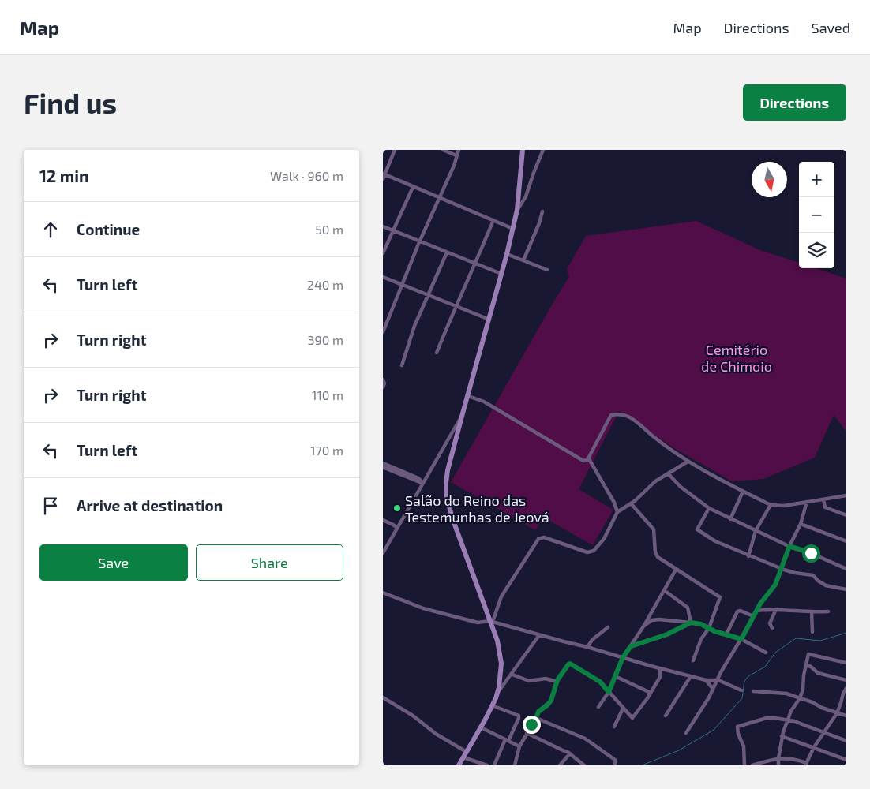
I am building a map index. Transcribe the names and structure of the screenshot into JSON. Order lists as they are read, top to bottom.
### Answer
{
  "parks": ["Cemitério de Chimoio"],
  "places": ["Salão do Reino das Testemunhas de Jeová"],
  "north": "bottom",
  "page": {
    "header": "Map",
    "nav": ["Map", "Directions", "Saved"],
    "buttons": [
      "Directions",
      ["Save", "Share"]
    ],
    "title": "Find us",
    "heading": ["12 min", "Walk · 960 m"],
    "map_buttons": ["+", "−"],
    "list": [
      ["Continue", "50 m"],
      ["Turn left", "240 m"],
      ["Turn right", "390 m"],
      ["Turn right", "110 m"],
      ["Turn left", "170 m"],
      "Arrive at destination"
    ]
  }
}
